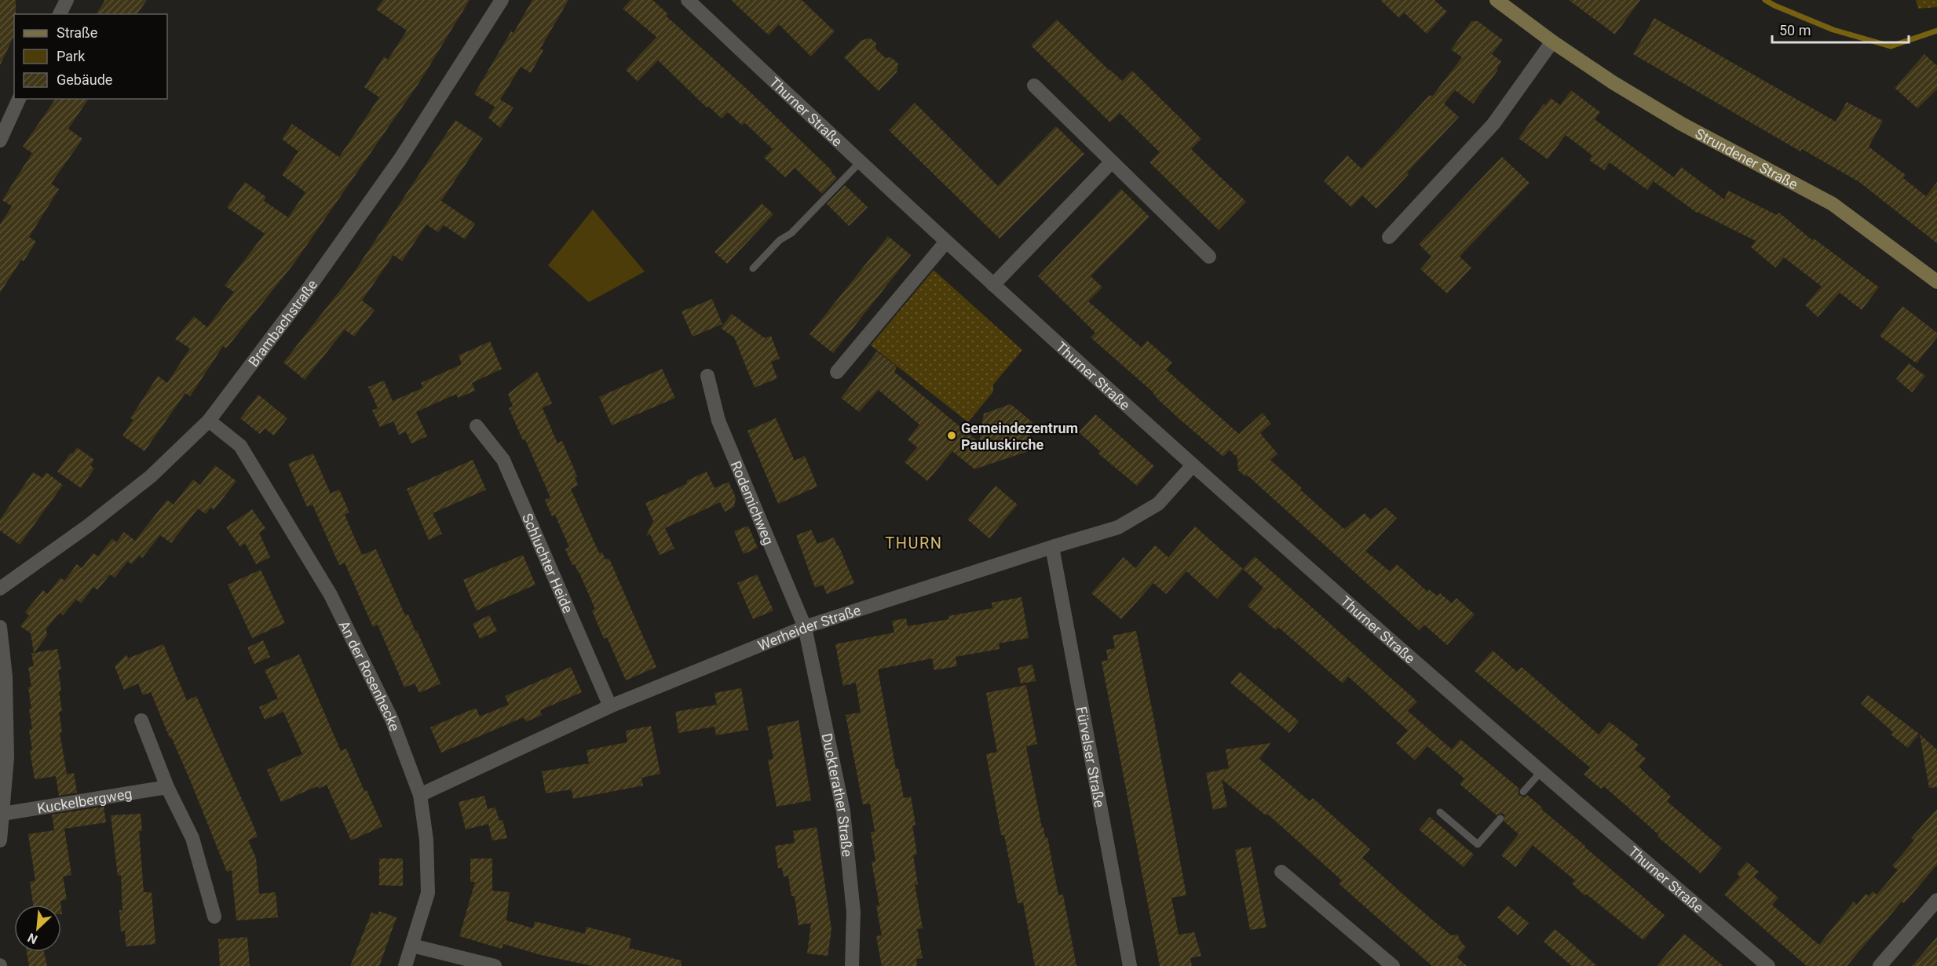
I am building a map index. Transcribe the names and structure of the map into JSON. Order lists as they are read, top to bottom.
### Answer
{
  "streets": {
    "street": [
      "Thurner Straße",
      "Strundener Straße",
      "Brambachstraße",
      "Rodemichweg",
      "Schluchter Heide",
      "Werheider Straße",
      "An der Rosenhecke",
      "Fürvelser Straße",
      "Duckterather Straße",
      "Kuckelbergweg"
    ]
  },
  "crossings": [
    ["Thurner Straße", "Werheider Straße"],
    ["Brambachstraße", "An der Rosenhecke"],
    ["Rodemichweg", "Werheider Straße"],
    ["Rodemichweg", "Duckterather Straße"],
    ["Schluchter Heide", "Werheider Straße"],
    ["Werheider Straße", "An der Rosenhecke"],
    ["Werheider Straße", "Fürvelser Straße"],
    ["Werheider Straße", "Duckterather Straße"]
  ],
  "districts": ["THURN"],
  "places": ["Gemeindezentrum Pauluskirche"],
  "legend": ["Straße", "Park", "Gebäude"],
  "scale_bar": "50 m",
  "north": "bottom left"
}
